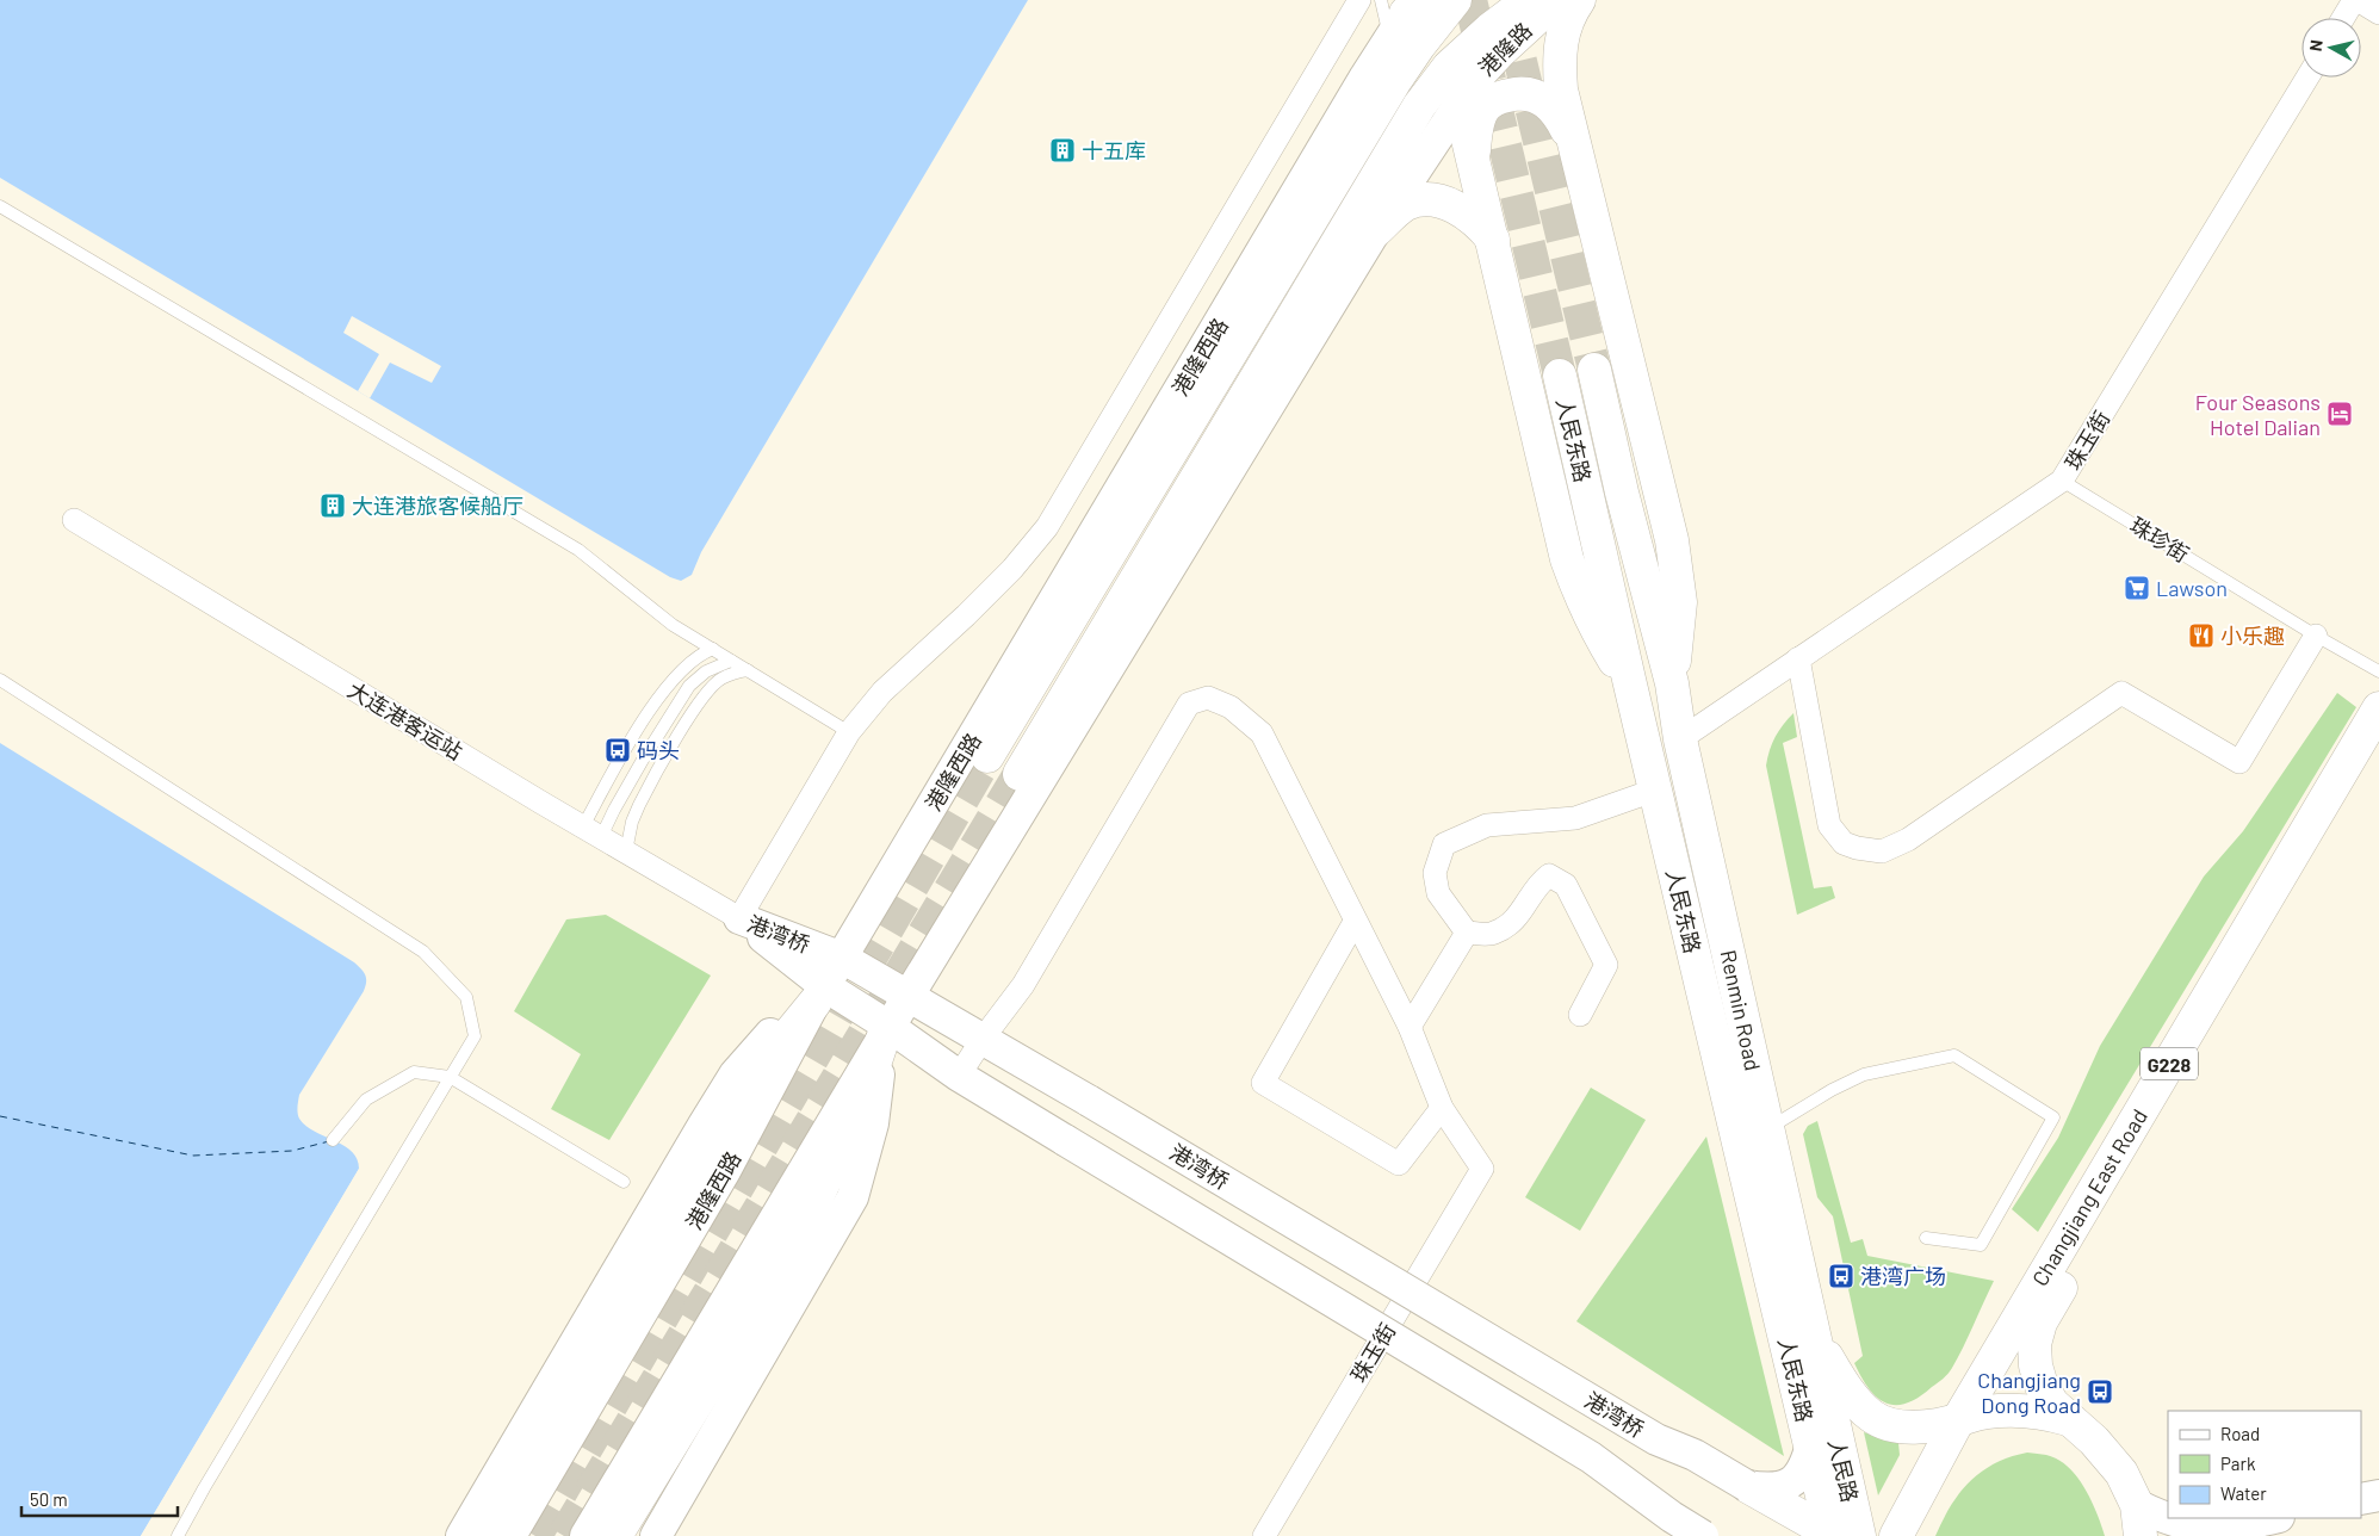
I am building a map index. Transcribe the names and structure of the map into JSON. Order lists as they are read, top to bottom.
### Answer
{
  "streets": {
    "main road": [
      "港隆路",
      "港隆西路",
      "人民东路",
      "港湾桥",
      "Renmin Road",
      "G228",
      "Changjiang East Road",
      "人民路"
    ],
    "street": ["珠玉街", "大连港客运站"],
    "lane": ["珠珍街"]
  },
  "crossings": [
    ["港隆西路", "港湾桥"],
    ["人民东路", "Renmin Road"],
    ["人民东路", "人民路"],
    ["珠玉街", "珠珍街"],
    ["珠玉街", "Renmin Road"],
    ["大连港客运站", "港湾桥"],
    ["Renmin Road", "人民路"]
  ],
  "places": {
    "building": ["十五库", "大连港旅客候船厅"],
    "hotel": ["Four Seasons Hotel Dalian"],
    "supermarket": ["Lawson"],
    "restaurant": ["小乐趣"],
    "bus stop": ["码头", "港湾广场", "Changjiang Dong Road"]
  },
  "legend": ["Road", "Park", "Water"],
  "scale_bar": "50 m",
  "north": "left"
}
